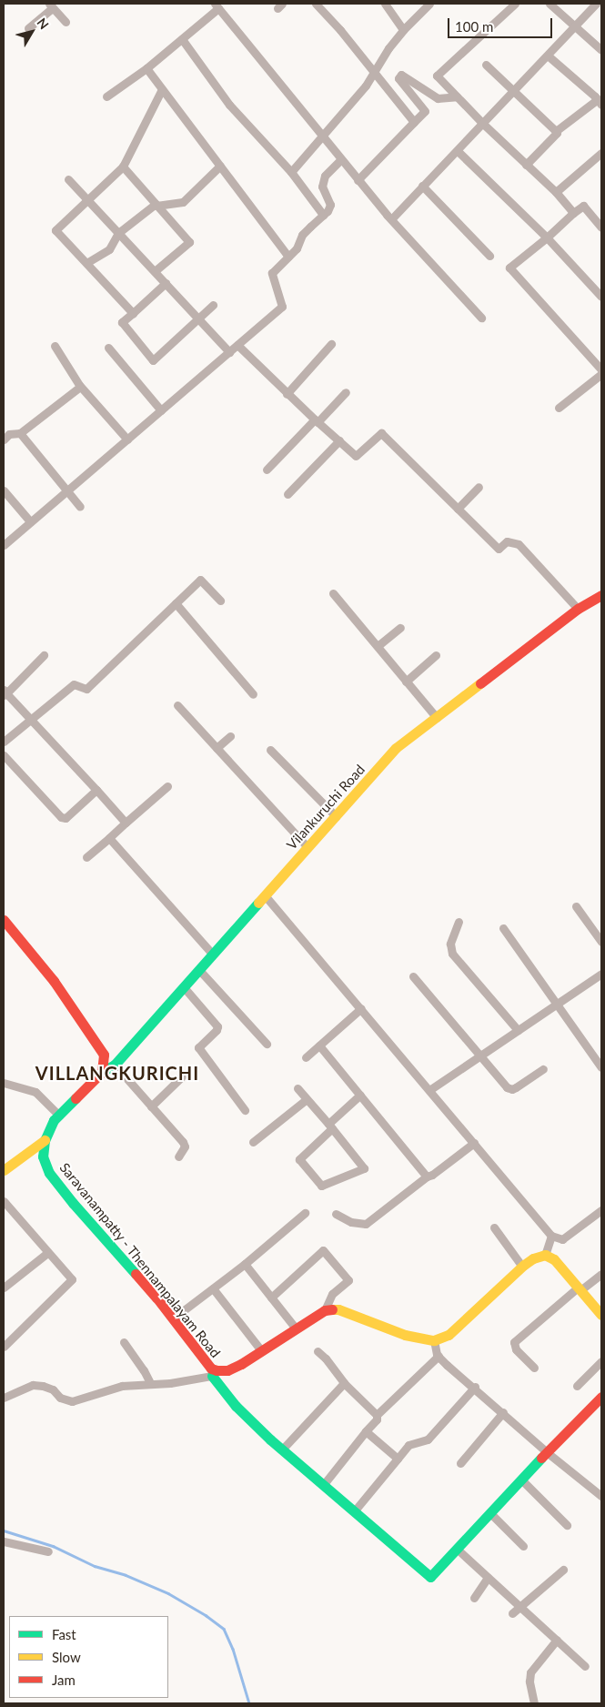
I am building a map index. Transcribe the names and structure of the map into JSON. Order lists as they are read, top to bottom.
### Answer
{
  "streets": {
    "street": ["Vilankuruchi Road", "Saravanampatty - Thennampalayam Road"]
  },
  "crossings": [
    ["Vilankuruchi Road", "Saravanampatty - Thennampalayam Road"]
  ],
  "districts": ["VILLANGKURICHI"],
  "legend": ["Fast", "Slow", "Jam"],
  "scale_bar": "100 m",
  "north": "top right"
}
